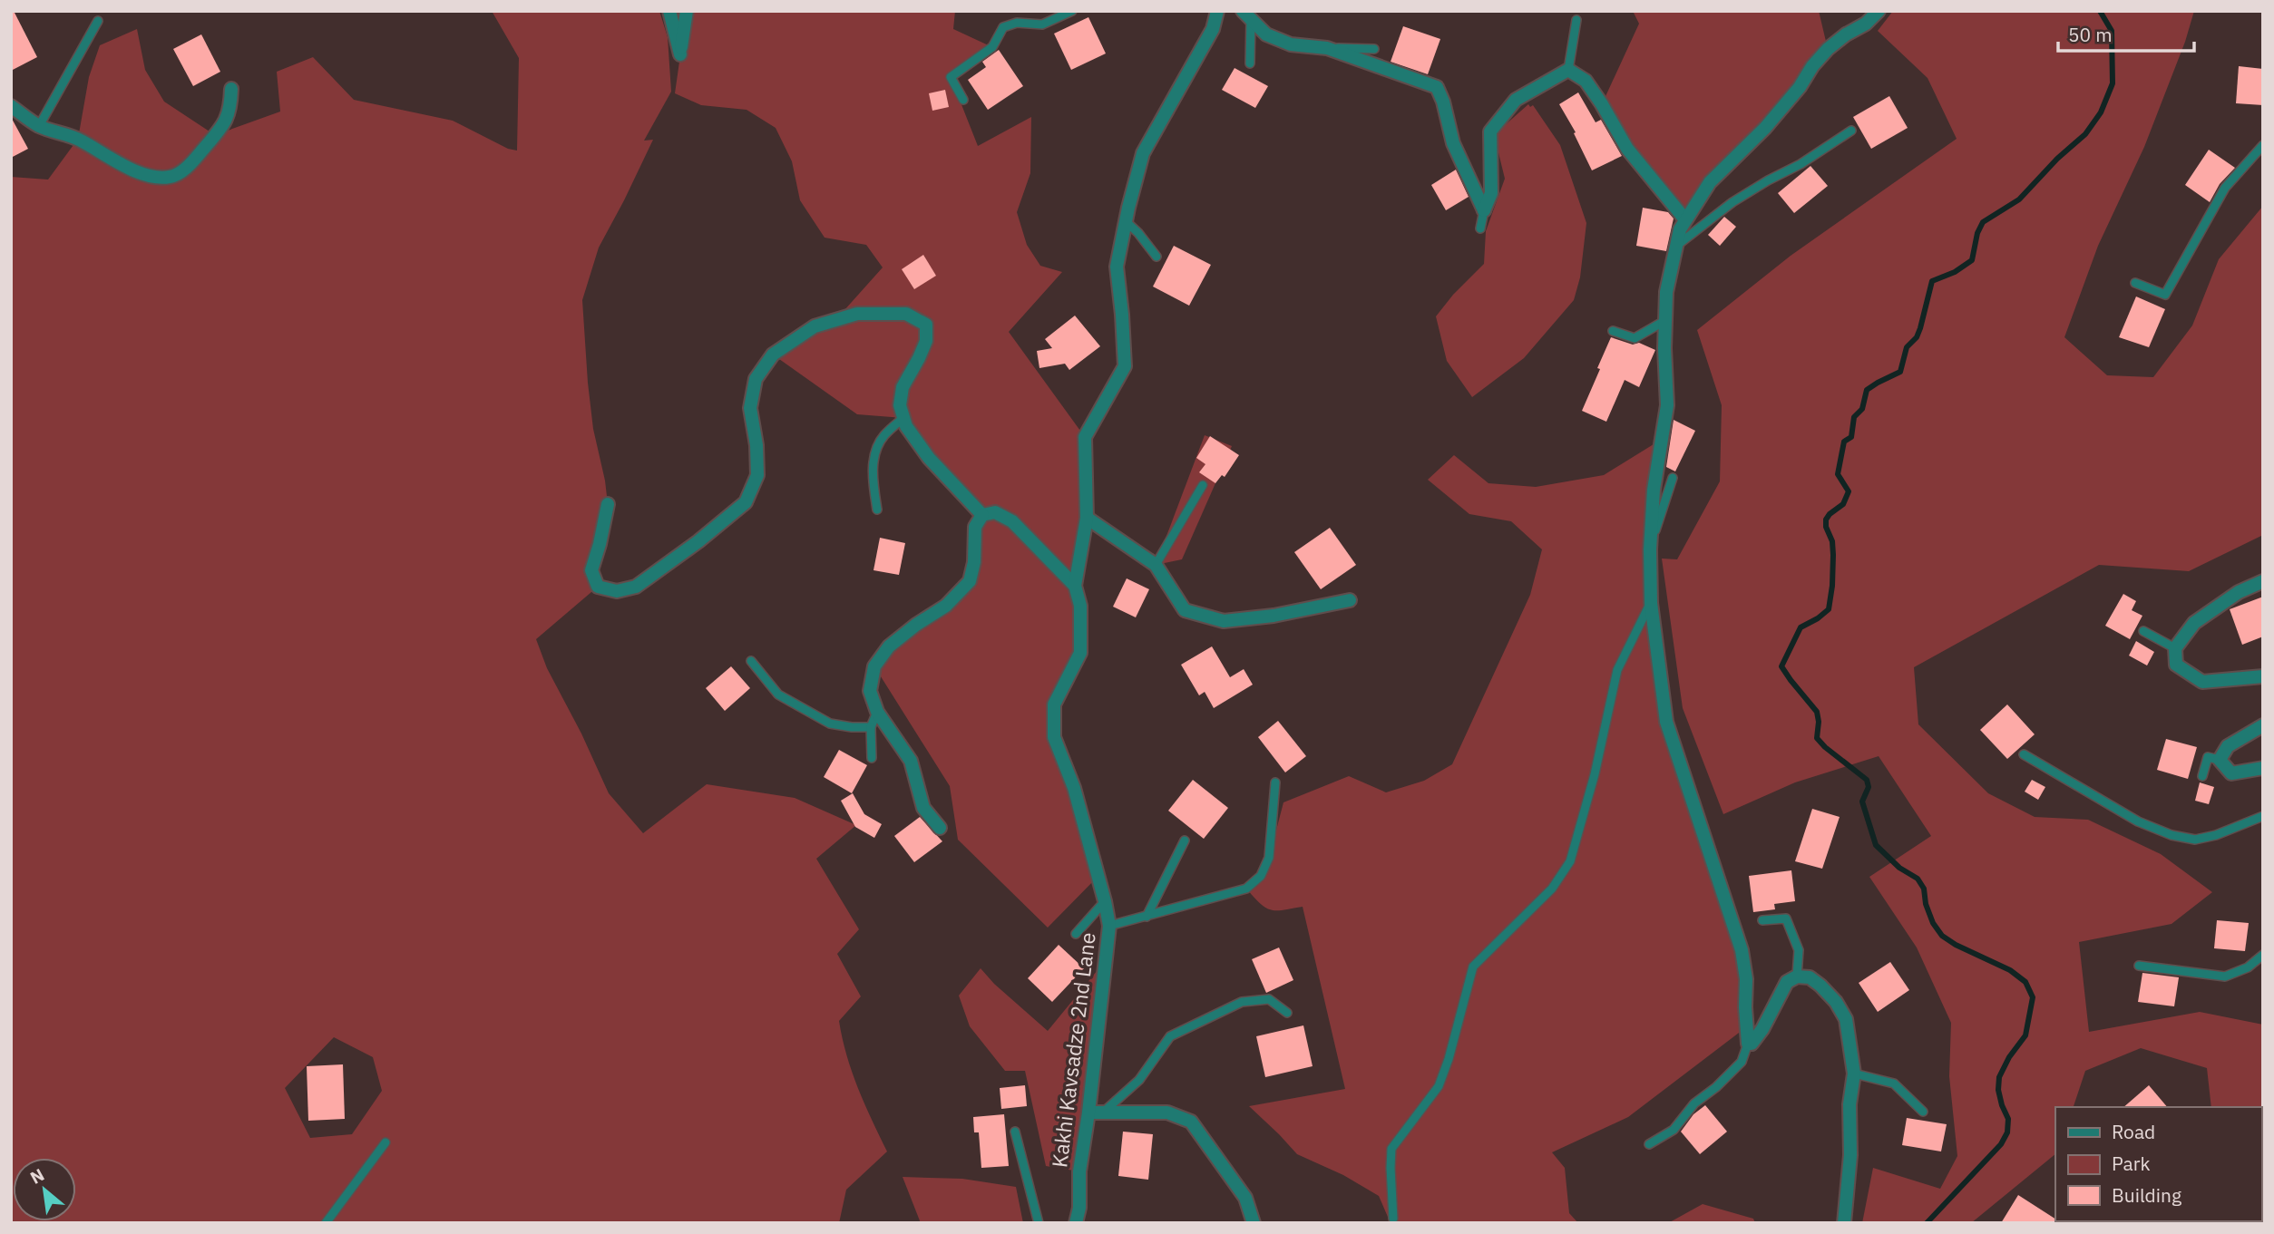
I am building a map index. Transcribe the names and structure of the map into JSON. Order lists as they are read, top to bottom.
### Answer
{
  "streets": {
    "street": ["Kakhi Kavsadze 2nd Lane"]
  },
  "legend": ["Road", "Park", "Building"],
  "scale_bar": "50 m",
  "north": "top left"
}
